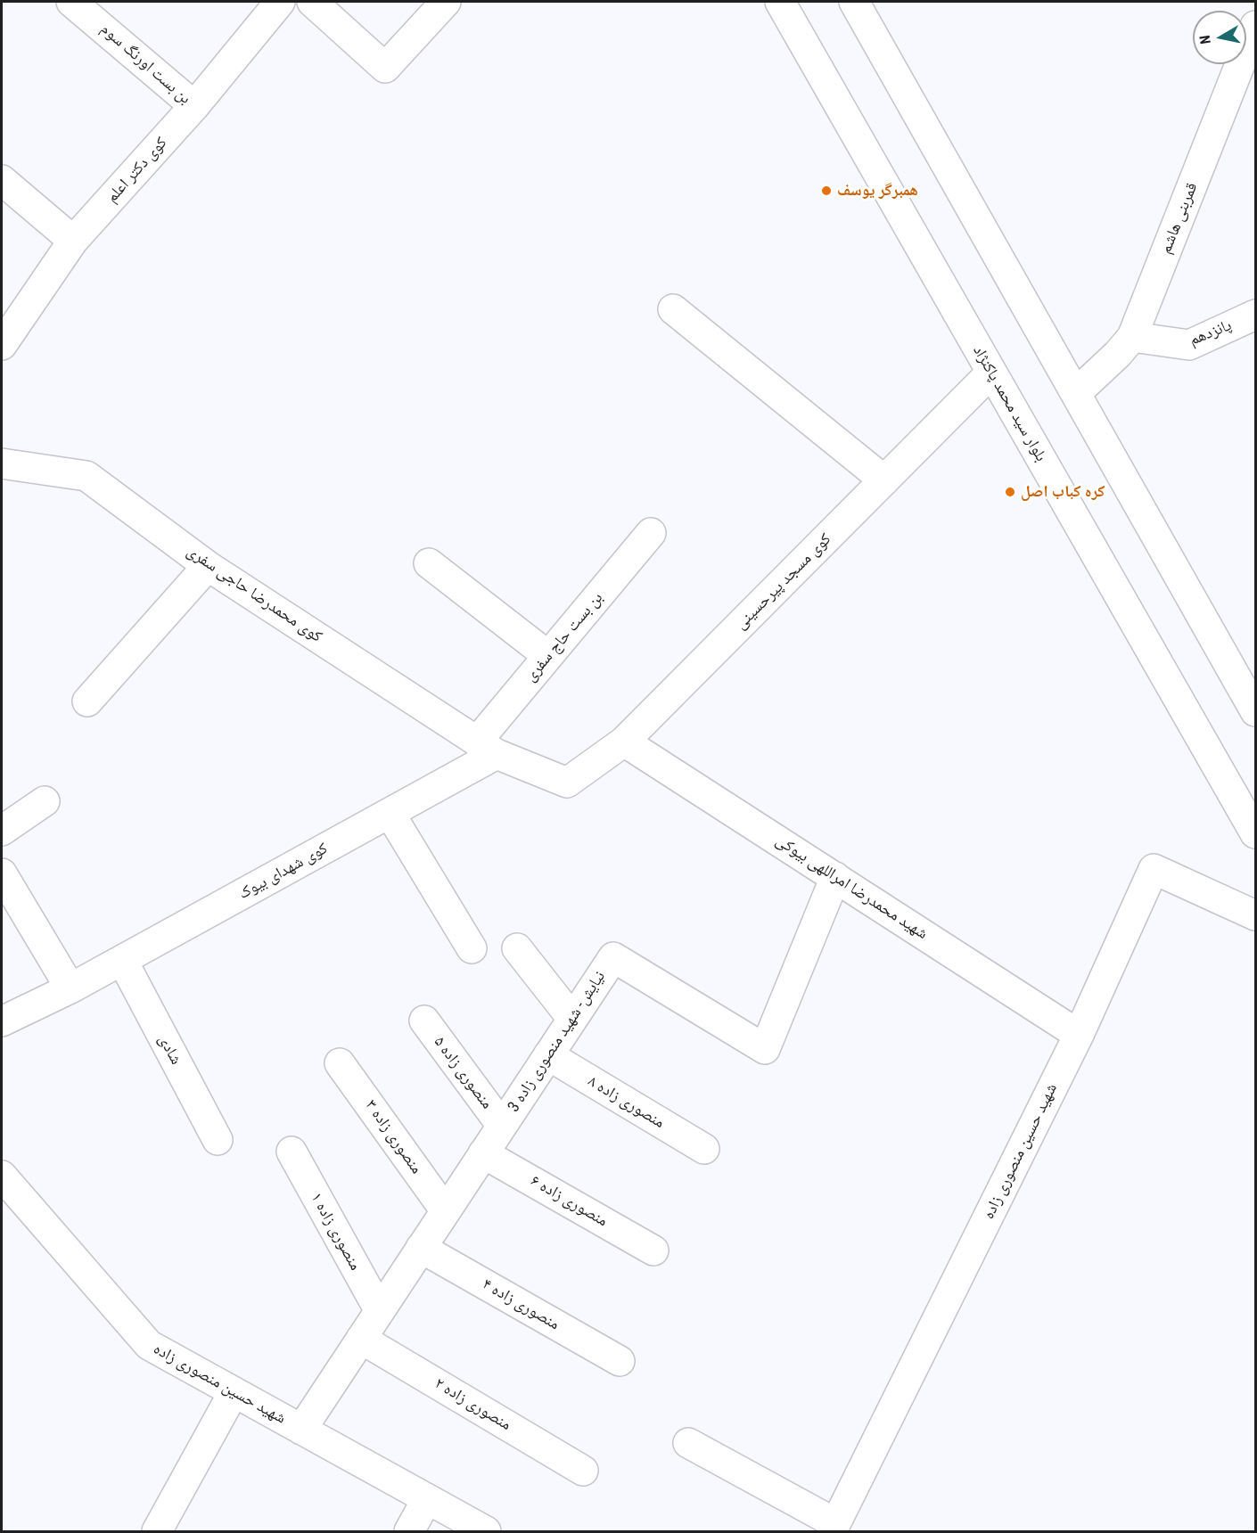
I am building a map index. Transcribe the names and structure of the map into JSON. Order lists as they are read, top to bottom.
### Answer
{
  "streets": {
    "street": [
      "بن بست اورنگ سوم",
      "کوی دکتر اعلم",
      "قمربنی هاشم",
      "پانزدهم",
      "بلوار سید محمد پاکنژاد",
      "کوی مسجد پیرحسینی",
      "کوی محمدرضا حاجی سفری",
      "بن بست حاج سفری",
      "کوی شهدای بیوک",
      "شهید محمدرضا امراللهی بیوکی",
      "نیایش- شهید منصوری زاده 3",
      "شادی",
      "منصوری زاده ۵",
      "منصوری زاده ۸",
      "منصوری زاده ۳",
      "شهید حسین منصوری زاده",
      "منصوری زاده ۶",
      "منصوری زاده ۱",
      "منصوری زاده ۴",
      "منصوری زاده ۲"
    ]
  },
  "crossings": [
    ["بن بست اورنگ سوم", "کوی دکتر اعلم"],
    ["قمربنی هاشم", "پانزدهم"],
    ["بلوار سید محمد پاکنژاد", "کوی مسجد پیرحسینی"],
    ["کوی مسجد پیرحسینی", "کوی محمدرضا حاجی سفری"],
    ["کوی مسجد پیرحسینی", "بن بست حاج سفری"],
    ["کوی مسجد پیرحسینی", "کوی شهدای بیوک"],
    ["کوی مسجد پیرحسینی", "شهید محمدرضا امراللهی بیوکی"],
    ["کوی محمدرضا حاجی سفری", "بن بست حاج سفری"],
    ["کوی محمدرضا حاجی سفری", "کوی شهدای بیوک"],
    ["بن بست حاج سفری", "کوی شهدای بیوک"],
    ["کوی شهدای بیوک", "شادی"],
    ["شهید محمدرضا امراللهی بیوکی", "نیایش- شهید منصوری زاده 3"],
    ["شهید محمدرضا امراللهی بیوکی", "شهید حسین منصوری زاده"],
    ["نیایش- شهید منصوری زاده 3", "منصوری زاده ۵"],
    ["نیایش- شهید منصوری زاده 3", "منصوری زاده ۸"],
    ["نیایش- شهید منصوری زاده 3", "منصوری زاده ۳"],
    ["نیایش- شهید منصوری زاده 3", "شهید حسین منصوری زاده"],
    ["نیایش- شهید منصوری زاده 3", "منصوری زاده ۶"],
    ["نیایش- شهید منصوری زاده 3", "منصوری زاده ۱"],
    ["نیایش- شهید منصوری زاده 3", "منصوری زاده ۴"],
    ["نیایش- شهید منصوری زاده 3", "منصوری زاده ۲"]
  ],
  "places": ["همبرگر یوسف", "کره کباب اصل"],
  "north": "left"
}
